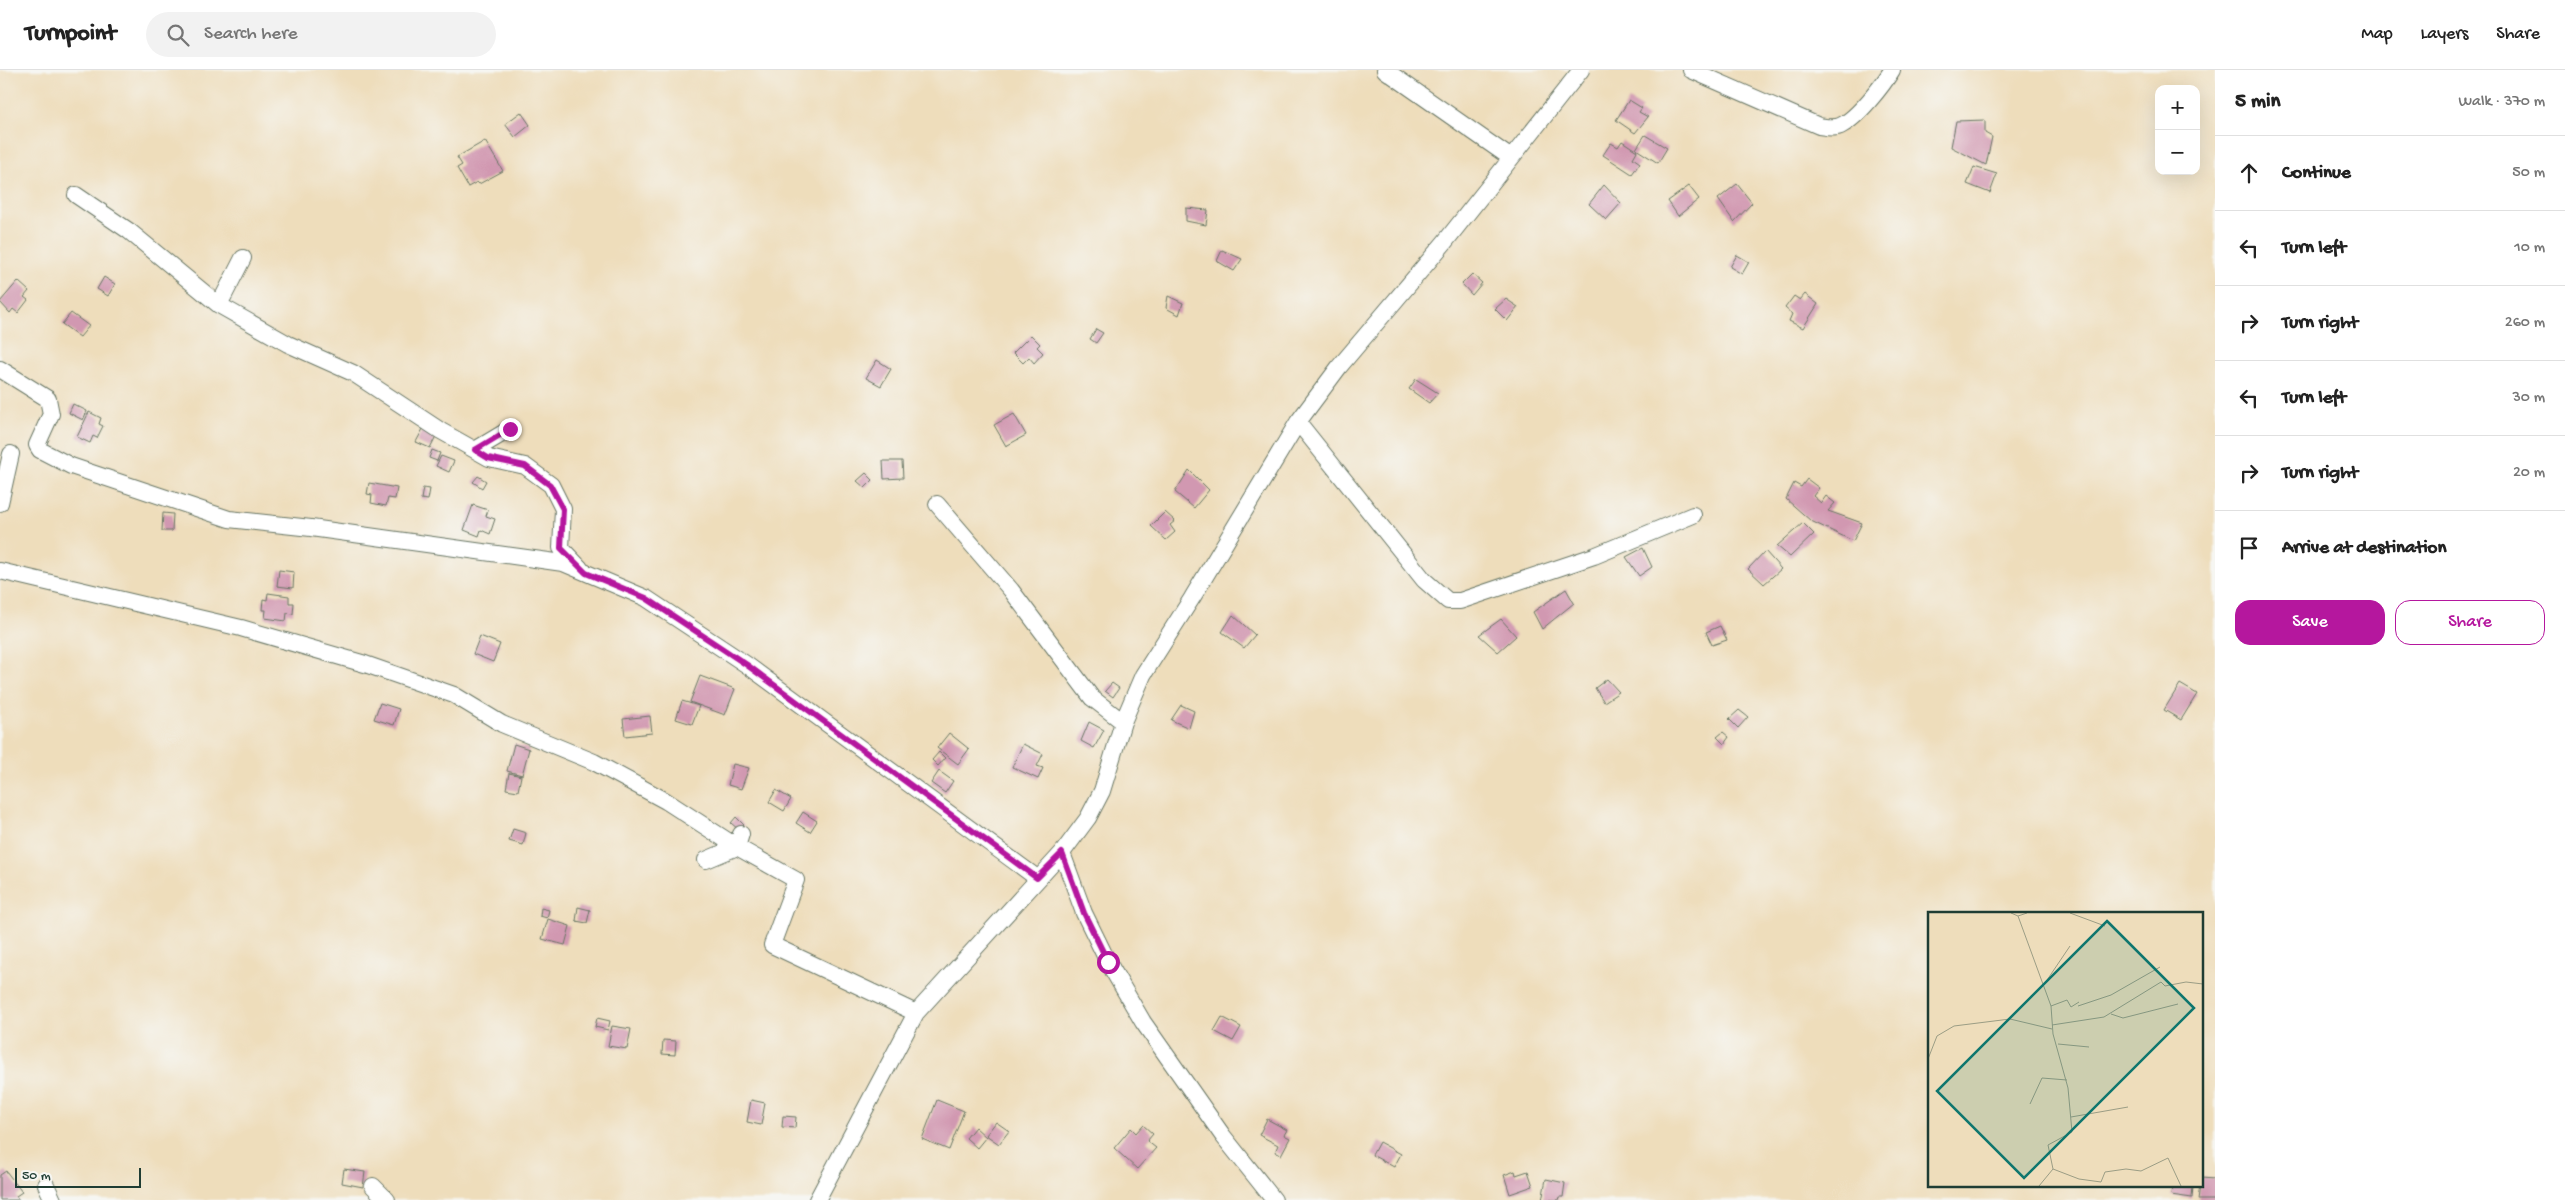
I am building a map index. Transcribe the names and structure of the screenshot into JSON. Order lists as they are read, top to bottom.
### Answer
{
  "scale_bar": "50 m",
  "page": {
    "header": "Turnpoint",
    "search": "Search here",
    "nav": ["Map", "Layers", "Share"],
    "heading": ["5 min", "Walk · 370 m"],
    "map_buttons": ["+", "−"],
    "list": [
      ["Continue", "50 m"],
      ["Turn left", "10 m"],
      ["Turn right", "260 m"],
      ["Turn left", "30 m"],
      ["Turn right", "20 m"],
      "Arrive at destination"
    ],
    "buttons": ["Save", "Share"],
    "scale": "50 m"
  }
}
